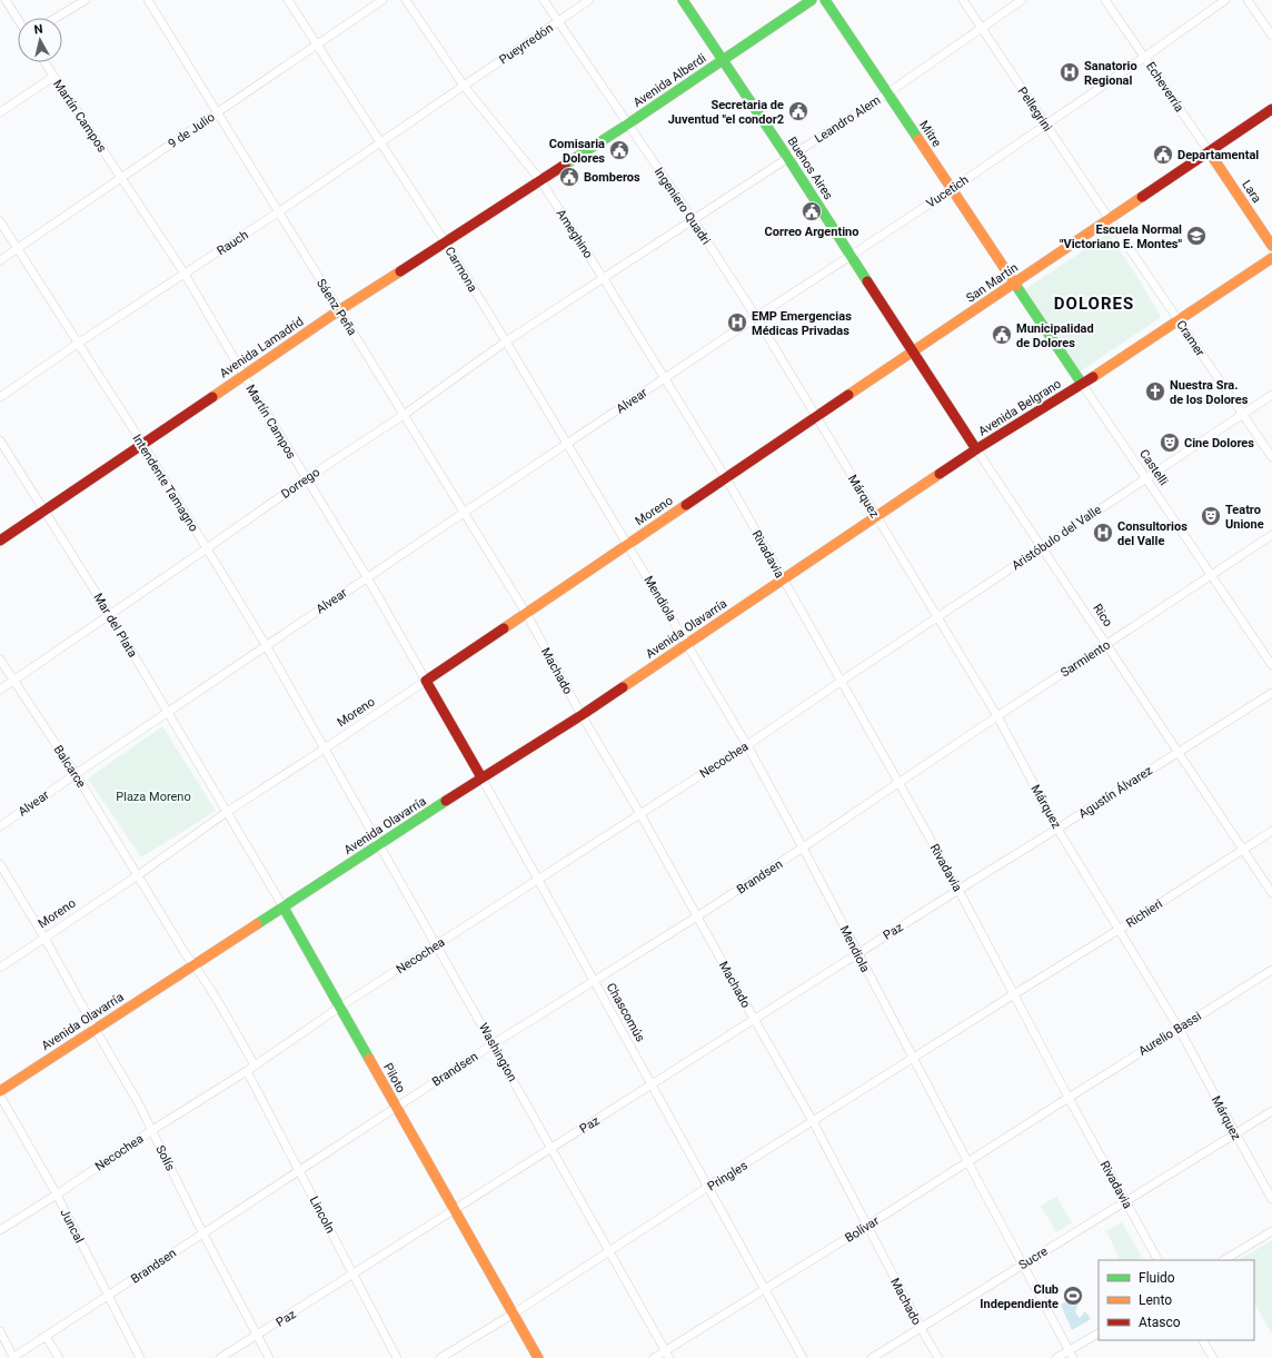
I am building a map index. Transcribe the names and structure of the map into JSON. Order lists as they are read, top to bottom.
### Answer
{
  "streets": {
    "main road": [
      "Avenida Alberdi",
      "Mitre",
      "Buenos Aires",
      "Lara",
      "San Martín",
      "Avenida Lamadrid",
      "Avenida Belgrano",
      "Castelli",
      "Moreno",
      "Rico",
      "Avenida Olavarría",
      "Chascomús",
      "Piloto"
    ],
    "street": [
      "Pueyrredón",
      "Echeverría",
      "Pellegrini",
      "Martín Campos",
      "Leandro Alem",
      "9 de Julio",
      "Vucetich",
      "Ingeniero Quadri",
      "Ameghino",
      "Rauch",
      "Carmona",
      "Sáenz Peña",
      "Cramer",
      "Alvear",
      "Intendente Tamagno",
      "Dorrego",
      "Márquez",
      "Aristóbulo del Valle",
      "Rivadavia",
      "Mendiola",
      "Mar del Plata",
      "Sarmiento",
      "Machado",
      "Necochea",
      "Balcarce",
      "Agustín Álvarez",
      "Brandsen",
      "Richieri",
      "Paz",
      "Aurelio Bassi",
      "Washington",
      "Solís",
      "Pringles",
      "Lincoln",
      "Juncal",
      "Bolívar",
      "Sucre"
    ]
  },
  "crossings": [
    ["Pueyrredón", "Ingeniero Quadri"],
    ["Pueyrredón", "Ameghino"],
    ["Pueyrredón", "Rauch"],
    ["Avenida Alberdi", "Buenos Aires"],
    ["Avenida Alberdi", "Ingeniero Quadri"],
    ["Avenida Alberdi", "Ameghino"],
    ["Avenida Alberdi", "Avenida Lamadrid"],
    ["Echeverría", "Vucetich"],
    ["Echeverría", "Lara"],
    ["Echeverría", "San Martín"],
    ["Pellegrini", "Leandro Alem"],
    ["Pellegrini", "Vucetich"],
    ["Pellegrini", "San Martín"],
    ["Pellegrini", "Cramer"],
    ["Martín Campos", "9 de Julio"],
    ["Martín Campos", "Rauch"],
    ["Martín Campos", "Avenida Lamadrid"],
    ["Martín Campos", "Alvear"],
    ["Martín Campos", "Dorrego"],
    ["Martín Campos", "Moreno"],
    ["Martín Campos", "Chascomús"],
    ["Leandro Alem", "Mitre"],
    ["Leandro Alem", "Buenos Aires"],
    ["Leandro Alem", "Ingeniero Quadri"],
    ["Leandro Alem", "Ameghino"],
    ["Leandro Alem", "Dorrego"],
    ["9 de Julio", "Carmona"],
    ["9 de Julio", "Sáenz Peña"],
    ["9 de Julio", "Intendente Tamagno"],
    ["Mitre", "Vucetich"],
    ["Mitre", "San Martín"],
    ["Mitre", "Castelli"],
    ["Buenos Aires", "Vucetich"],
    ["Buenos Aires", "San Martín"],
    ["Buenos Aires", "Rico"],
    ["Vucetich", "Ingeniero Quadri"],
    ["Vucetich", "Ameghino"],
    ["Vucetich", "Alvear"],
    ["Lara", "San Martín"],
    ["Ingeniero Quadri", "San Martín"],
    ["Ingeniero Quadri", "Márquez"],
    ["Ameghino", "Rauch"],
    ["Ameghino", "San Martín"],
    ["Ameghino", "Avenida Lamadrid"],
    ["Ameghino", "Alvear"],
    ["Ameghino", "Dorrego"],
    ["Ameghino", "Moreno"],
    ["Ameghino", "Rivadavia"],
    ["Rauch", "Carmona"],
    ["Rauch", "Sáenz Peña"],
    ["Rauch", "Intendente Tamagno"],
    ["Carmona", "Avenida Lamadrid"],
    ["Carmona", "Alvear"],
    ["Carmona", "Dorrego"],
    ["Carmona", "Moreno"],
    ["Carmona", "Mendiola"],
    ["San Martín", "Cramer"],
    ["San Martín", "Castelli"],
    ["San Martín", "Márquez"],
    ["San Martín", "Moreno"],
    ["San Martín", "Rivadavia"],
    ["San Martín", "Rico"],
    ["Sáenz Peña", "Avenida Lamadrid"],
    ["Sáenz Peña", "Alvear"],
    ["Sáenz Peña", "Dorrego"],
    ["Sáenz Peña", "Moreno"],
    ["Sáenz Peña", "Machado"],
    ["Cramer", "Avenida Belgrano"],
    ["Cramer", "Aristóbulo del Valle"],
    ["Avenida Lamadrid", "Intendente Tamagno"],
    ["Avenida Lamadrid", "Mar del Plata"],
    ["Alvear", "Intendente Tamagno"],
    ["Alvear", "Mar del Plata"],
    ["Alvear", "Balcarce"],
    ["Avenida Belgrano", "Castelli"],
    ["Avenida Belgrano", "Márquez"],
    ["Avenida Belgrano", "Rivadavia"],
    ["Avenida Belgrano", "Rico"],
    ["Avenida Belgrano", "Avenida Olavarría"],
    ["Castelli", "Aristóbulo del Valle"],
    ["Castelli", "Sarmiento"],
    ["Intendente Tamagno", "Dorrego"],
    ["Intendente Tamagno", "Moreno"],
    ["Intendente Tamagno", "Washington"],
    ["Dorrego", "Mar del Plata"],
    ["Dorrego", "Balcarce"],
    ["Márquez", "Aristóbulo del Valle"],
    ["Márquez", "Sarmiento"],
    ["Márquez", "Agustín Álvarez"],
    ["Márquez", "Richieri"],
    ["Márquez", "Aurelio Bassi"],
    ["Márquez", "Sucre"],
    ["Moreno", "Rivadavia"],
    ["Moreno", "Mendiola"],
    ["Moreno", "Mar del Plata"],
    ["Moreno", "Machado"],
    ["Moreno", "Balcarce"],
    ["Moreno", "Chascomús"],
    ["Moreno", "Washington"],
    ["Moreno", "Piloto"],
    ["Moreno", "Solís"],
    ["Aristóbulo del Valle", "Rivadavia"],
    ["Aristóbulo del Valle", "Rico"],
    ["Aristóbulo del Valle", "Necochea"],
    ["Rivadavia", "Avenida Olavarría"],
    ["Rivadavia", "Sarmiento"],
    ["Rivadavia", "Necochea"],
    ["Rivadavia", "Agustín Álvarez"],
    ["Rivadavia", "Brandsen"],
    ["Rivadavia", "Richieri"],
    ["Rivadavia", "Paz"],
    ["Rivadavia", "Aurelio Bassi"],
    ["Rivadavia", "Pringles"],
    ["Rivadavia", "Bolívar"],
    ["Rivadavia", "Sucre"],
    ["Mendiola", "Avenida Olavarría"],
    ["Mendiola", "Necochea"],
    ["Mendiola", "Brandsen"],
    ["Mendiola", "Paz"],
    ["Mendiola", "Pringles"],
    ["Mendiola", "Bolívar"],
    ["Mendiola", "Sucre"],
    ["Rico", "Sarmiento"],
    ["Rico", "Agustín Álvarez"],
    ["Rico", "Richieri"],
    ["Mar del Plata", "Piloto"],
    ["Avenida Olavarría", "Machado"],
    ["Avenida Olavarría", "Chascomús"],
    ["Avenida Olavarría", "Washington"],
    ["Avenida Olavarría", "Piloto"],
    ["Avenida Olavarría", "Solís"],
    ["Sarmiento", "Brandsen"],
    ["Machado", "Necochea"],
    ["Machado", "Brandsen"],
    ["Machado", "Paz"],
    ["Machado", "Pringles"],
    ["Machado", "Bolívar"],
    ["Machado", "Sucre"],
    ["Necochea", "Chascomús"],
    ["Necochea", "Washington"],
    ["Necochea", "Piloto"],
    ["Necochea", "Solís"],
    ["Necochea", "Lincoln"],
    ["Necochea", "Juncal"],
    ["Agustín Álvarez", "Paz"],
    ["Brandsen", "Chascomús"],
    ["Brandsen", "Washington"],
    ["Brandsen", "Piloto"],
    ["Brandsen", "Solís"],
    ["Brandsen", "Lincoln"],
    ["Brandsen", "Juncal"],
    ["Richieri", "Pringles"],
    ["Paz", "Chascomús"],
    ["Paz", "Washington"],
    ["Paz", "Piloto"],
    ["Paz", "Solís"],
    ["Paz", "Lincoln"],
    ["Chascomús", "Pringles"],
    ["Chascomús", "Bolívar"],
    ["Aurelio Bassi", "Bolívar"],
    ["Washington", "Pringles"],
    ["Washington", "Bolívar"],
    ["Piloto", "Pringles"]
  ],
  "districts": ["DOLORES"],
  "parks": ["Plaza Moreno"],
  "places": {
    "hospital": ["Sanatorio Regional", "EMP Emergencias Médicas Privadas", "Consultorios del Valle"],
    "public building": [
      "Secretaria de Juventud \"el condor2",
      "Comisaria Dolores",
      "Departamental",
      "Bomberos",
      "Correo Argentino",
      "Municipalidad de Dolores"
    ],
    "school or university": ["Escuela Normal \"Victoriano E. Montes\""],
    "church": ["Nuestra Sra. de los Dolores"],
    "theatre": ["Cine Dolores", "Teatro Unione"],
    "sports": ["Club Independiente"]
  },
  "legend": ["Fluido", "Lento", "Atasco"],
  "north": "top"
}
